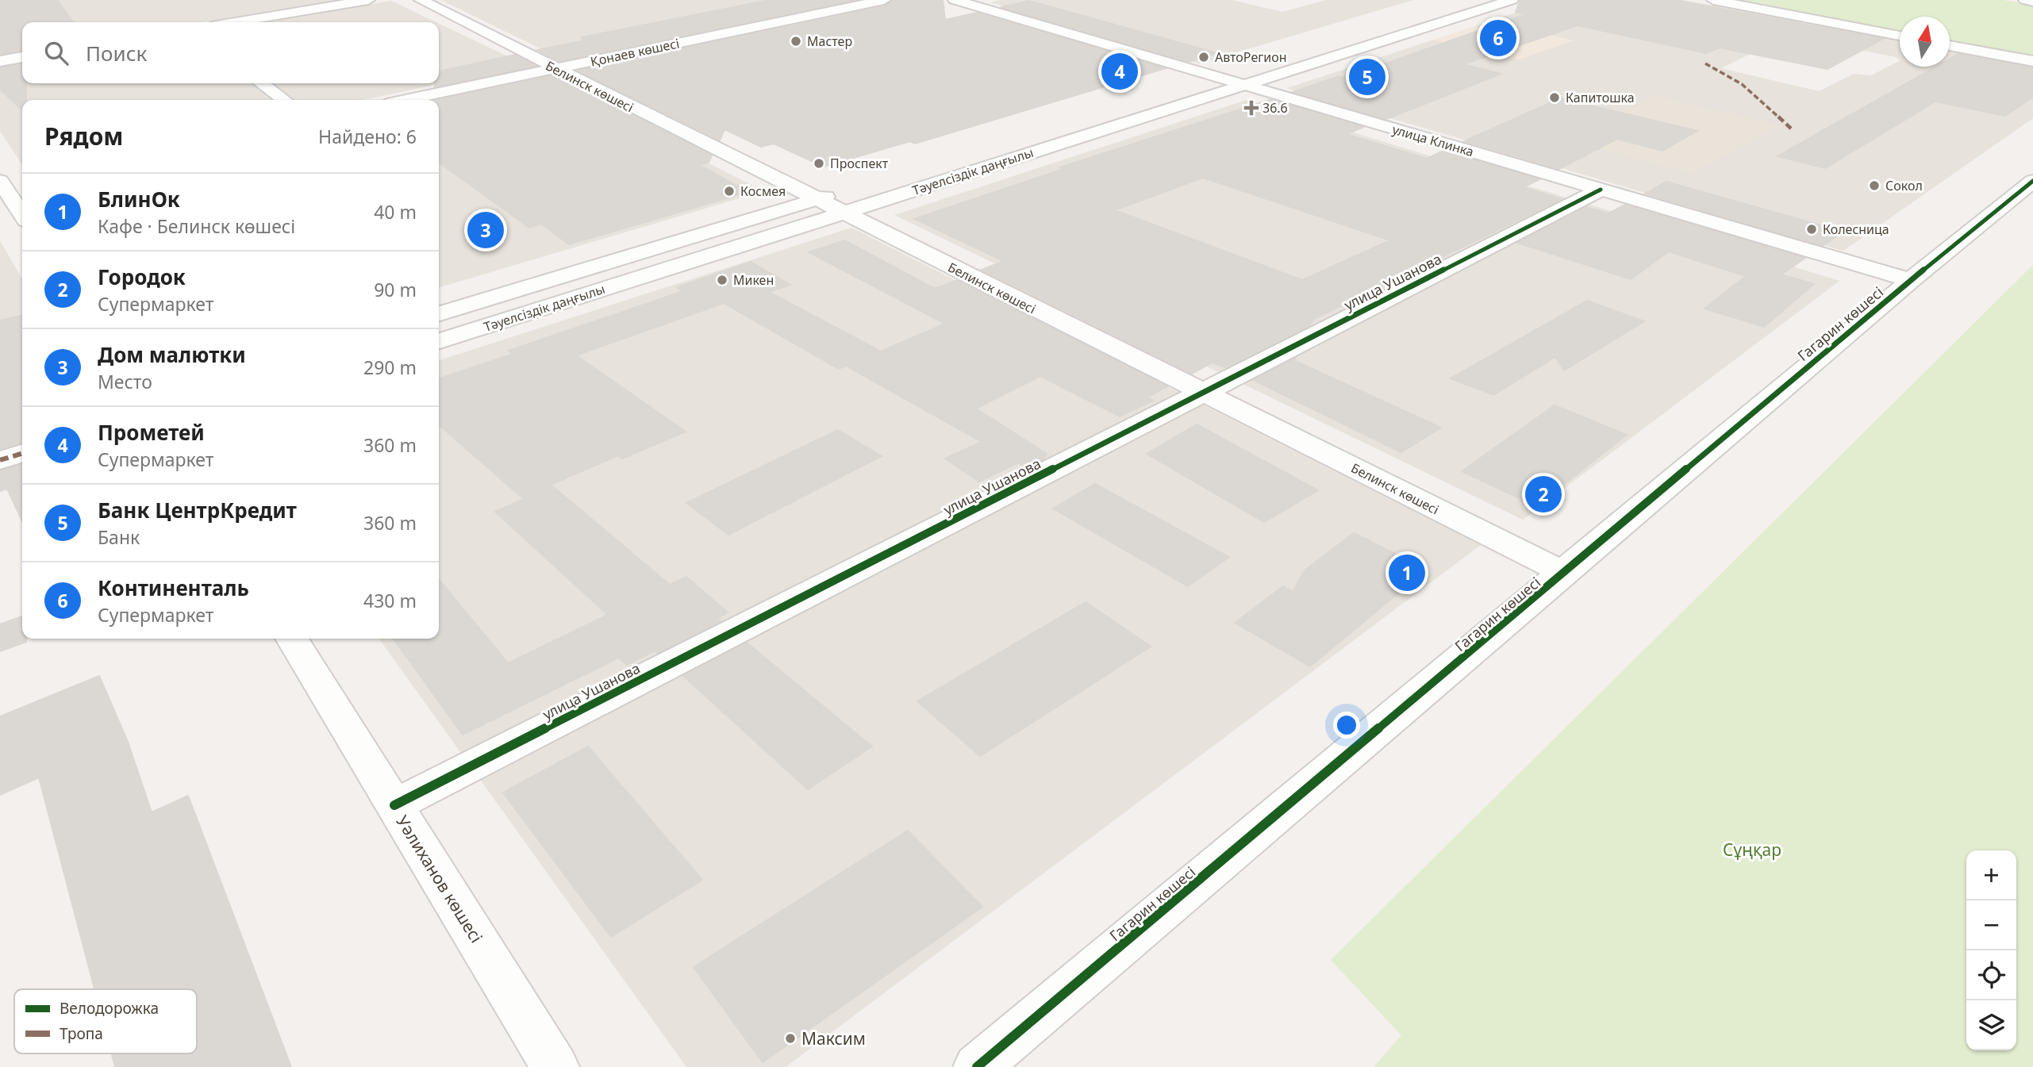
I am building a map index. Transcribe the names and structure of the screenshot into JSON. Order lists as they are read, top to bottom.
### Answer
{
  "streets": {
    "street": [
      "Қонаев көшесі",
      "Белинск көшесі",
      "улица Клинка",
      "Тәуелсіздік даңғылы",
      "улица Ушанова",
      "Гагарин көшесі",
      "Уәлиханов көшесі"
    ]
  },
  "crossings": [
    ["Қонаев көшесі", "Белинск көшесі"],
    ["Белинск көшесі", "Тәуелсіздік даңғылы"],
    ["Белинск көшесі", "улица Ушанова"],
    ["Белинск көшесі", "Гагарин көшесі"],
    ["улица Клинка", "Тәуелсіздік даңғылы"],
    ["улица Клинка", "улица Ушанова"],
    ["улица Клинка", "Гагарин көшесі"],
    ["улица Ушанова", "Уәлиханов көшесі"]
  ],
  "parks": ["Сұңқар"],
  "places": {
    "other": [
      "Мастер",
      "АвтоРегион",
      "Капитошка",
      "Проспект",
      "Сокол",
      "Космея",
      "Колесница",
      "Микен",
      "Максим"
    ],
    "health": ["36.6"]
  },
  "legend": ["Велодорожка", "Тропа"],
  "north": "top",
  "page": {
    "pins": [
      "6",
      "4",
      "5",
      "3",
      "2",
      "1"
    ],
    "search": "Поиск",
    "heading": ["Рядом", "Найдено: 6"],
    "list": [
      {
        "mark": "1",
        "name": "БлинОк",
        "note": "Кафе · Белинск көшесі",
        "value": "40 m"
      },
      {
        "mark": "2",
        "name": "Городок",
        "note": "Супермаркет",
        "value": "90 m"
      },
      {
        "mark": "3",
        "name": "Дом малютки",
        "note": "Место",
        "value": "290 m"
      },
      {
        "mark": "4",
        "name": "Прометей",
        "note": "Супермаркет",
        "value": "360 m"
      },
      {
        "mark": "5",
        "name": "Банк ЦентрКредит",
        "note": "Банк",
        "value": "360 m"
      },
      {
        "mark": "6",
        "name": "Континенталь",
        "note": "Супермаркет",
        "value": "430 m"
      }
    ],
    "map_buttons": ["+", "−"]
  }
}
